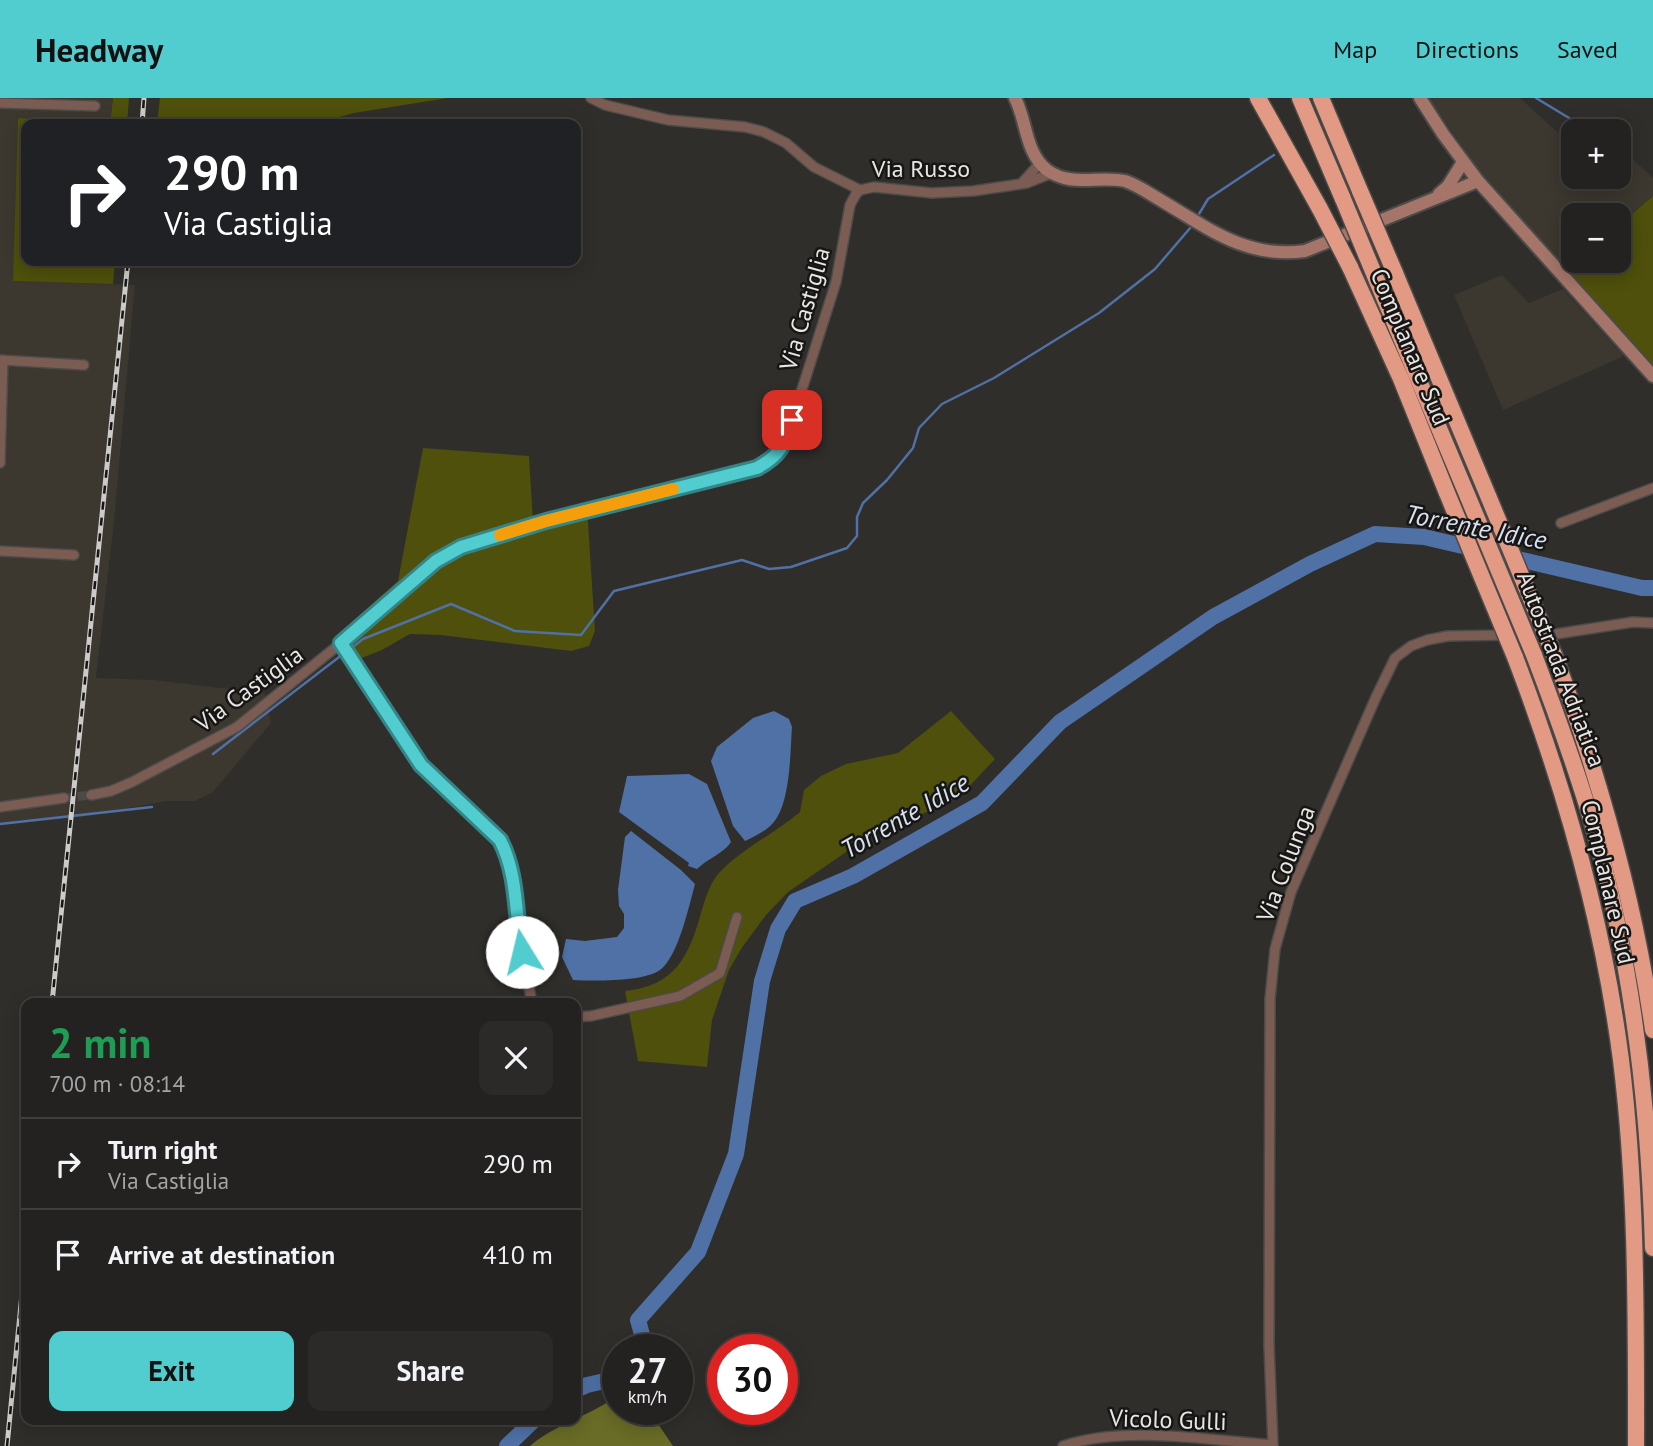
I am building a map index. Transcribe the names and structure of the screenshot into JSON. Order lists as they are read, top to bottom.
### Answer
{
  "streets": {
    "highway": ["Complanare Sud", "Autostrada Adriatica"],
    "street": [
      "Via Russo",
      "Via Castiglia",
      "Via Colunga",
      "Vicolo Gulli"
    ]
  },
  "crossings": [
    ["Via Russo", "Via Castiglia"],
    ["Via Colunga", "Vicolo Gulli"]
  ],
  "water": ["Torrente Idice"],
  "page": {
    "header": "Headway",
    "nav": ["Map", "Directions", "Saved"],
    "map_buttons": ["+", "−"],
    "turn": ["290 m", "Via Castiglia"],
    "heading": ["2 min", "700 m · 08:14"],
    "list": [
      {
        "name": "Turn right",
        "note": "Via Castiglia",
        "value": "290 m"
      },
      {
        "name": "Arrive at destination",
        "value": "410 m"
      }
    ],
    "buttons": ["Exit", "Share"],
    "speed": "27 km/h",
    "limit": "30"
  }
}
